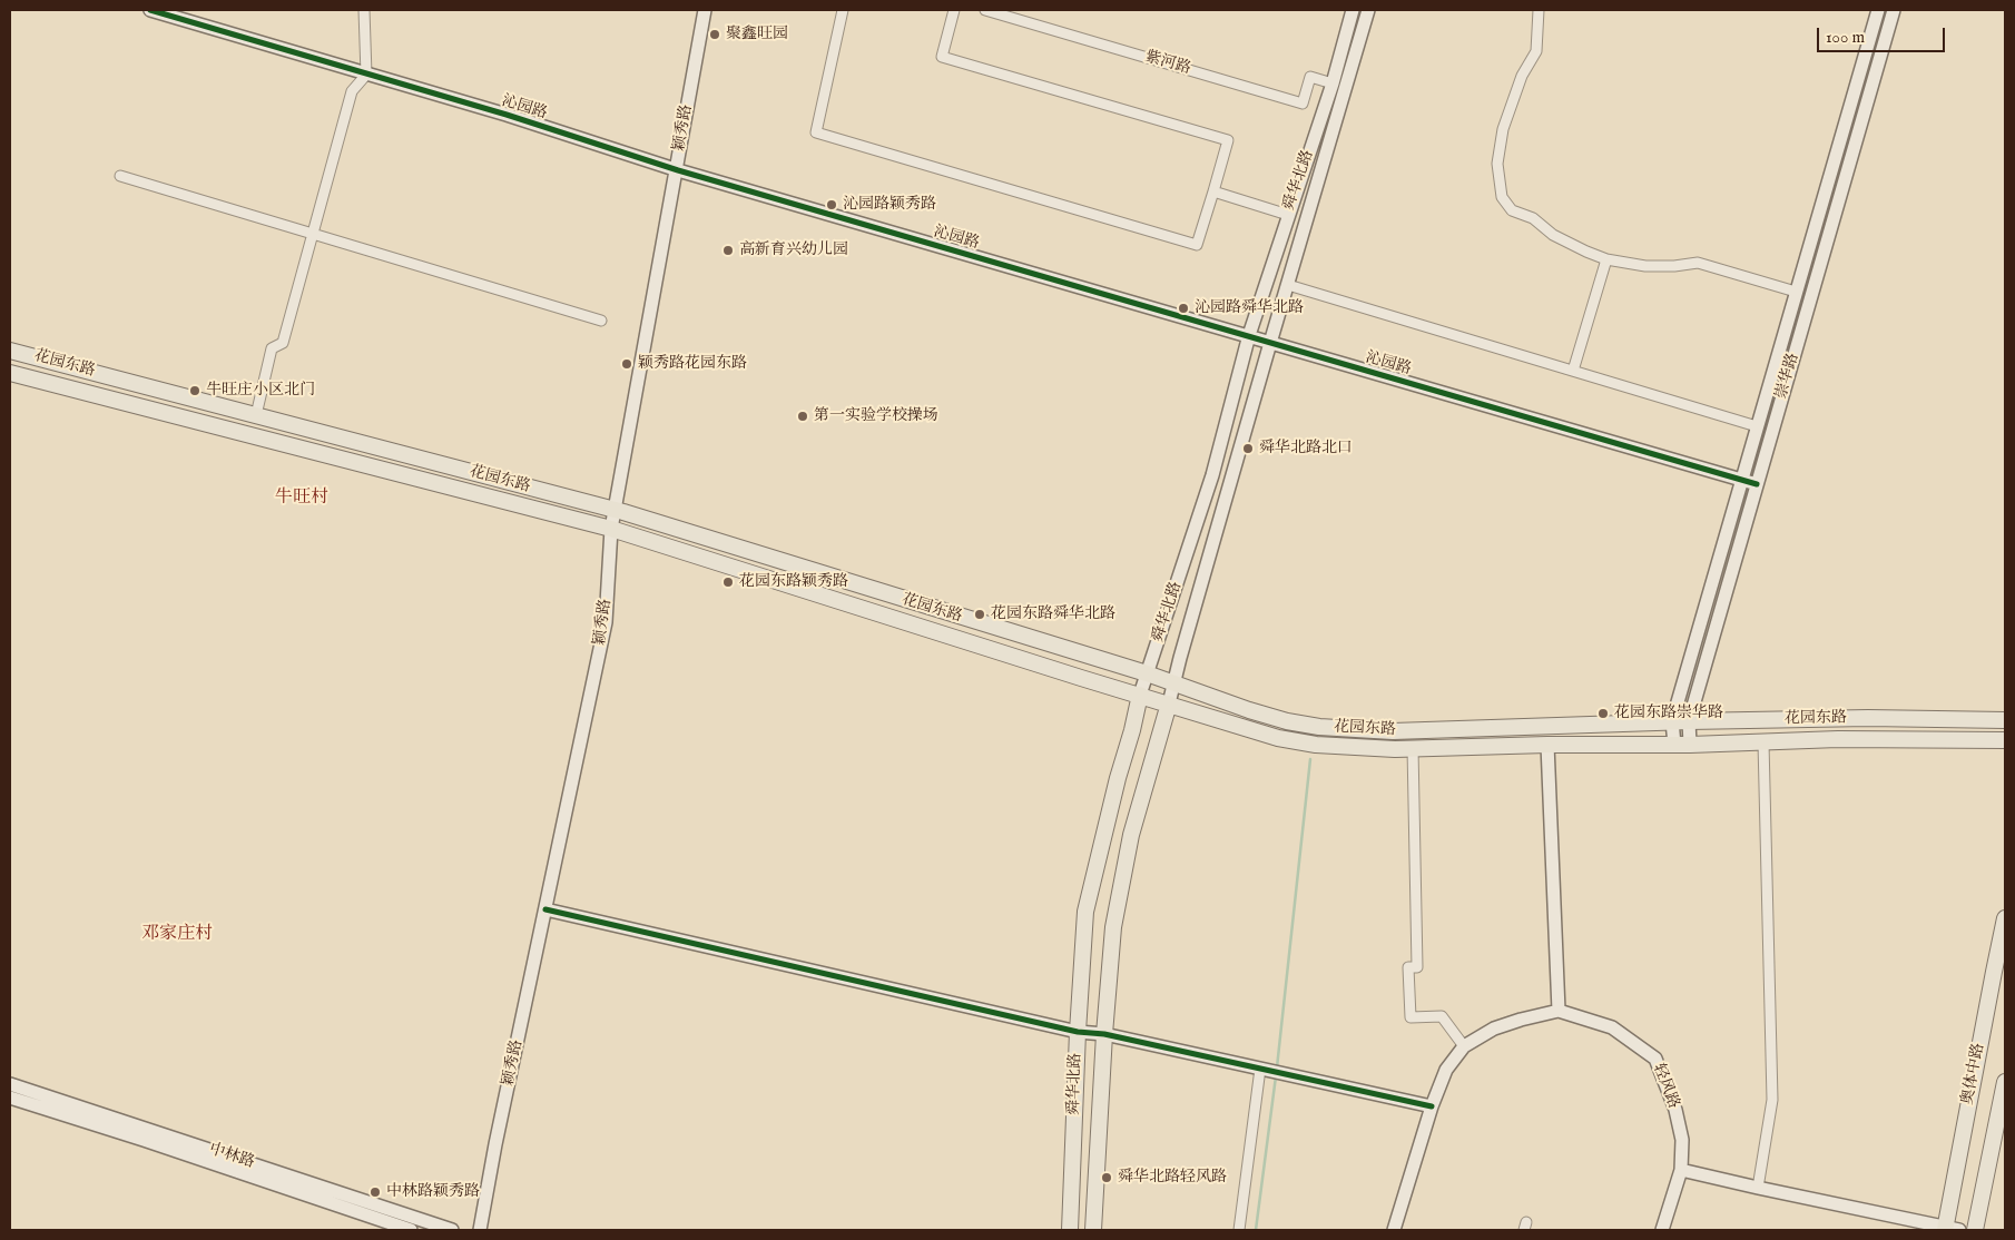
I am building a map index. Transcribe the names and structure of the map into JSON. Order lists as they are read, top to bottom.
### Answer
{
  "streets": {
    "main road": [
      "沁园路",
      "颖秀路",
      "舜华北路",
      "花园东路",
      "崇华路",
      "奥体中路",
      "轻风路",
      "中林路"
    ],
    "street": ["紫河路"]
  },
  "crossings": [
    ["紫河路", "舜华北路"],
    ["沁园路", "颖秀路"],
    ["沁园路", "舜华北路"],
    ["沁园路", "崇华路"],
    ["颖秀路", "花园东路"],
    ["舜华北路", "花园东路"],
    ["花园东路", "崇华路"]
  ],
  "districts": ["牛旺村", "邓家庄村"],
  "places": [
    "聚鑫旺园",
    "沁园路颖秀路",
    "高新育兴幼儿园",
    "沁园路舜华北路",
    "颖秀路花园东路",
    "牛旺庄小区北门",
    "第一实验学校操场",
    "舜华北路北口",
    "花园东路颖秀路",
    "花园东路舜华北路",
    "花园东路崇华路",
    "舜华北路轻风路",
    "中林路颖秀路"
  ],
  "scale_bar": "100 m"
}
